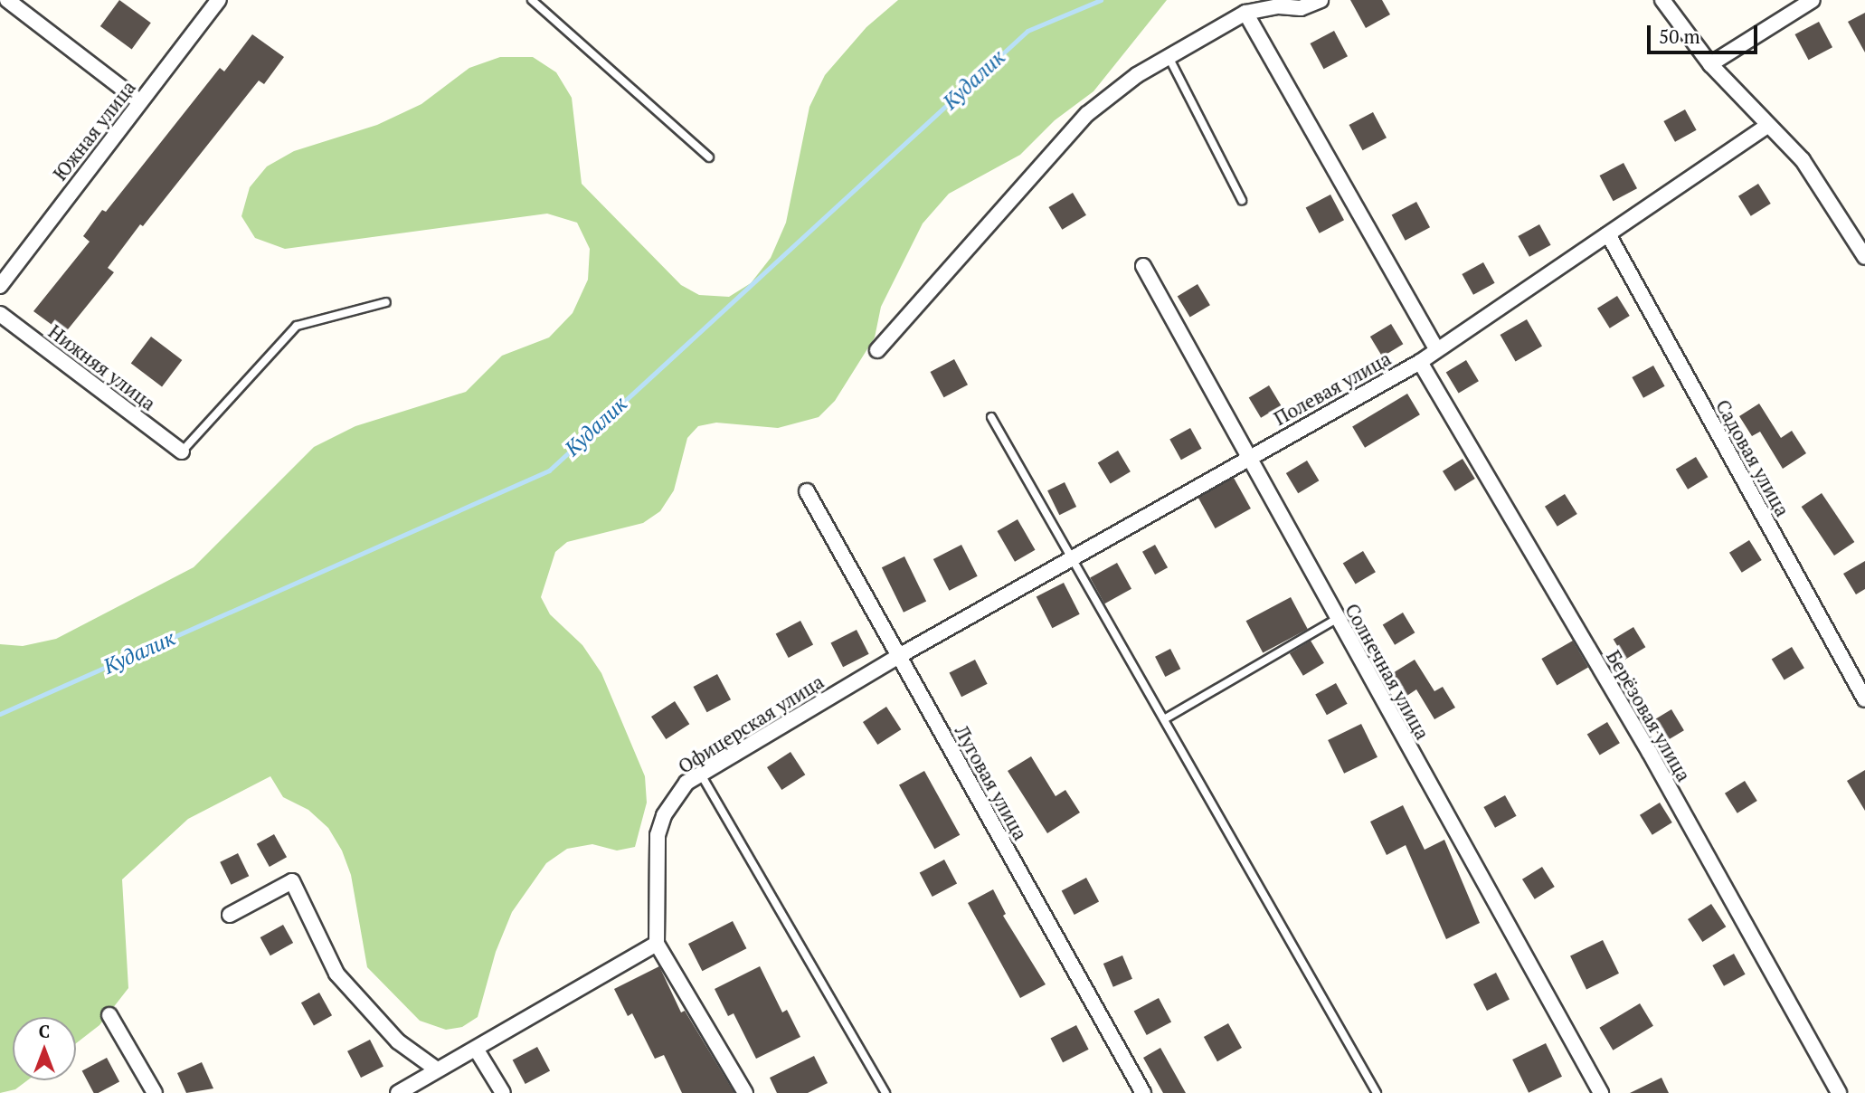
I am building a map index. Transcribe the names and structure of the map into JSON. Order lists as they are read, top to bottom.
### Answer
{
  "streets": {
    "street": [
      "Южная улица",
      "Нижняя улица",
      "Полевая улица",
      "Садовая улица",
      "Солнечная улица",
      "Берёзовая улица",
      "Офицерская улица",
      "Луговая улица"
    ]
  },
  "crossings": [
    ["Полевая улица", "Садовая улица"],
    ["Полевая улица", "Солнечная улица"],
    ["Полевая улица", "Берёзовая улица"],
    ["Полевая улица", "Офицерская улица"],
    ["Полевая улица", "Луговая улица"],
    ["Офицерская улица", "Луговая улица"]
  ],
  "water": ["Кудалик"],
  "scale_bar": "50 m",
  "north": "top"
}
